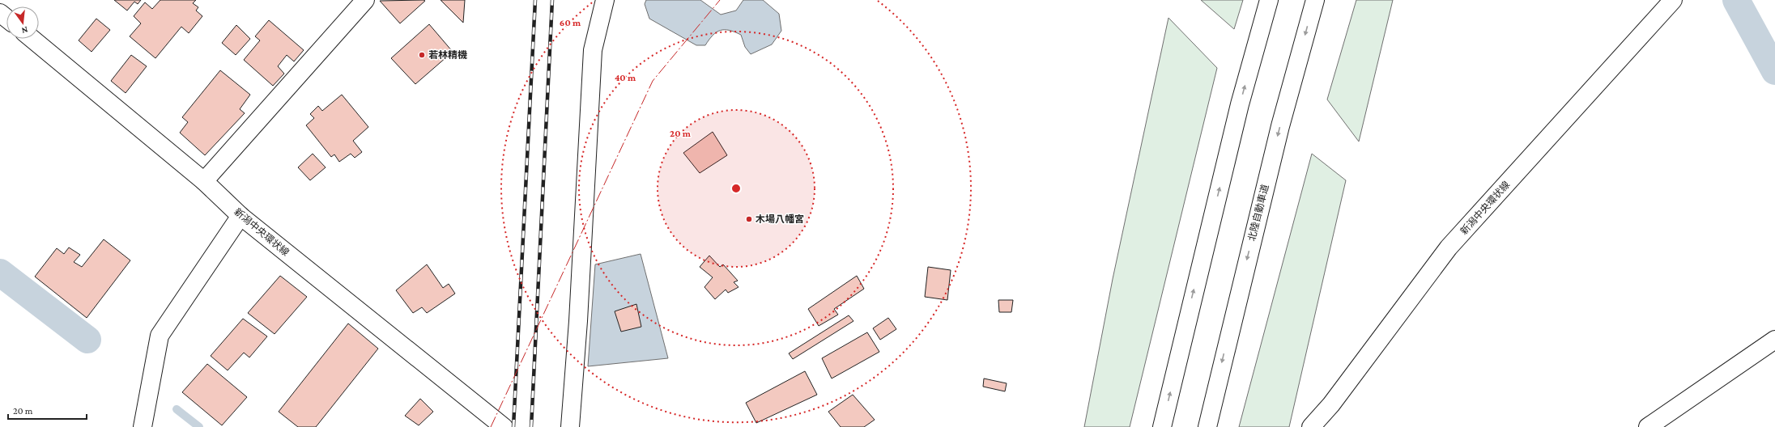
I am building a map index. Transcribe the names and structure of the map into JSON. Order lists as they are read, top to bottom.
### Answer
{
  "streets": {
    "main road": ["新潟中央環状線", "北陸自動車道"]
  },
  "places": ["若林精機", "木場八幡宮"],
  "scale_bar": "20 m",
  "north": "bottom",
  "rings": ["60 m", "40 m", "20 m"]
}
